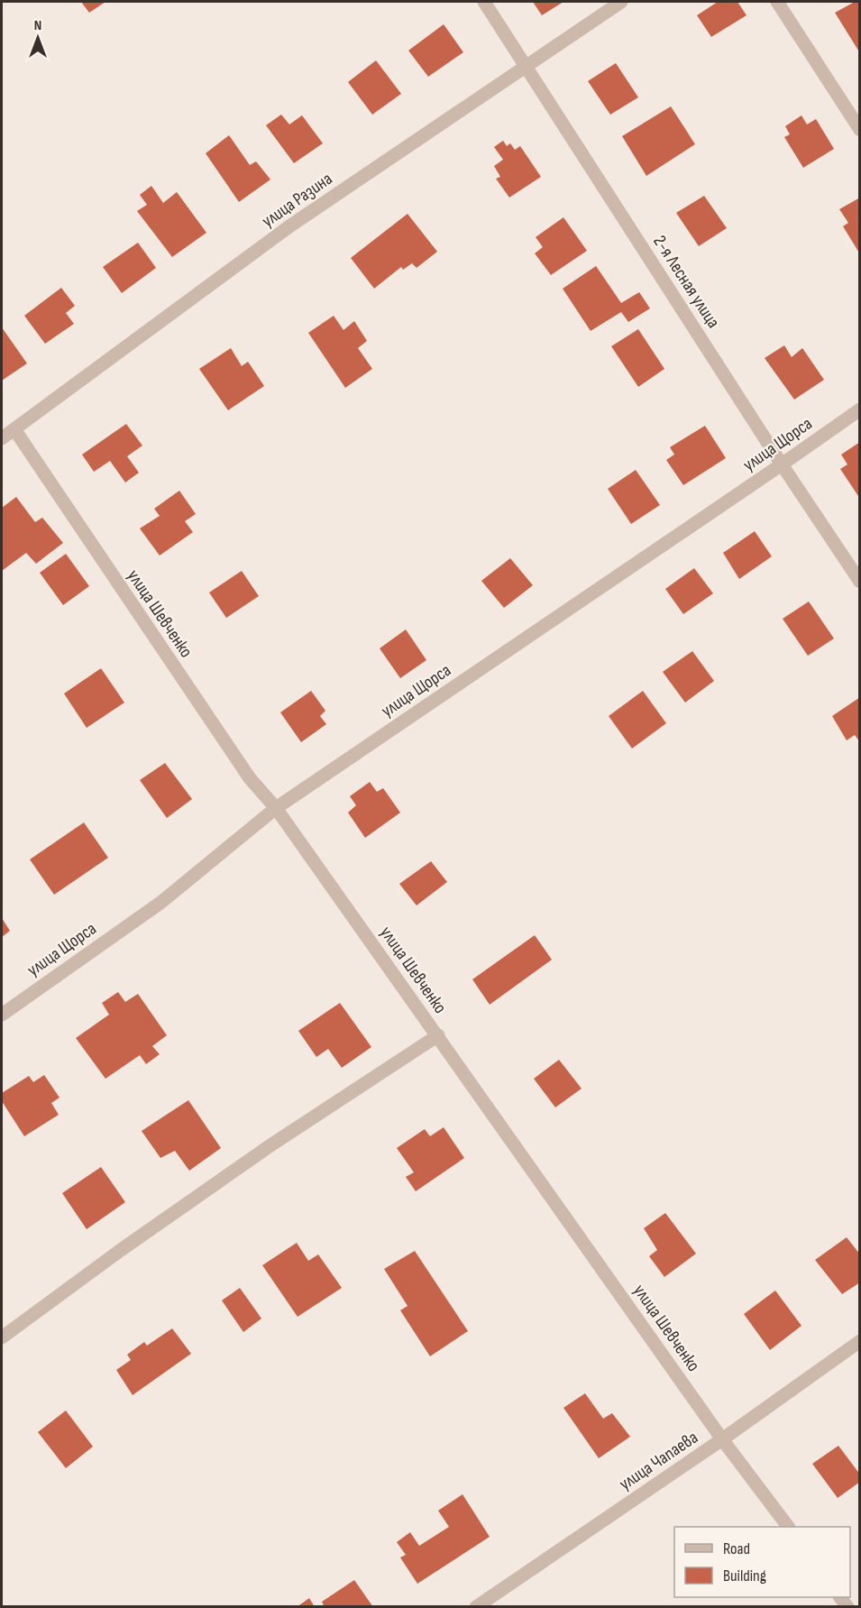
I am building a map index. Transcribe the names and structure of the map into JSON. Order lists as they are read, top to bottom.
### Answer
{
  "streets": {
    "street": [
      "улица Разина",
      "2-я Лесная улица",
      "улица Щорса",
      "улица Шевченко",
      "улица Чапаева"
    ]
  },
  "crossings": [
    ["улица Разина", "2-я Лесная улица"],
    ["улица Разина", "улица Шевченко"],
    ["2-я Лесная улица", "улица Щорса"],
    ["улица Щорса", "улица Шевченко"],
    ["улица Шевченко", "улица Чапаева"]
  ],
  "legend": ["Road", "Building"],
  "north": "top"
}
